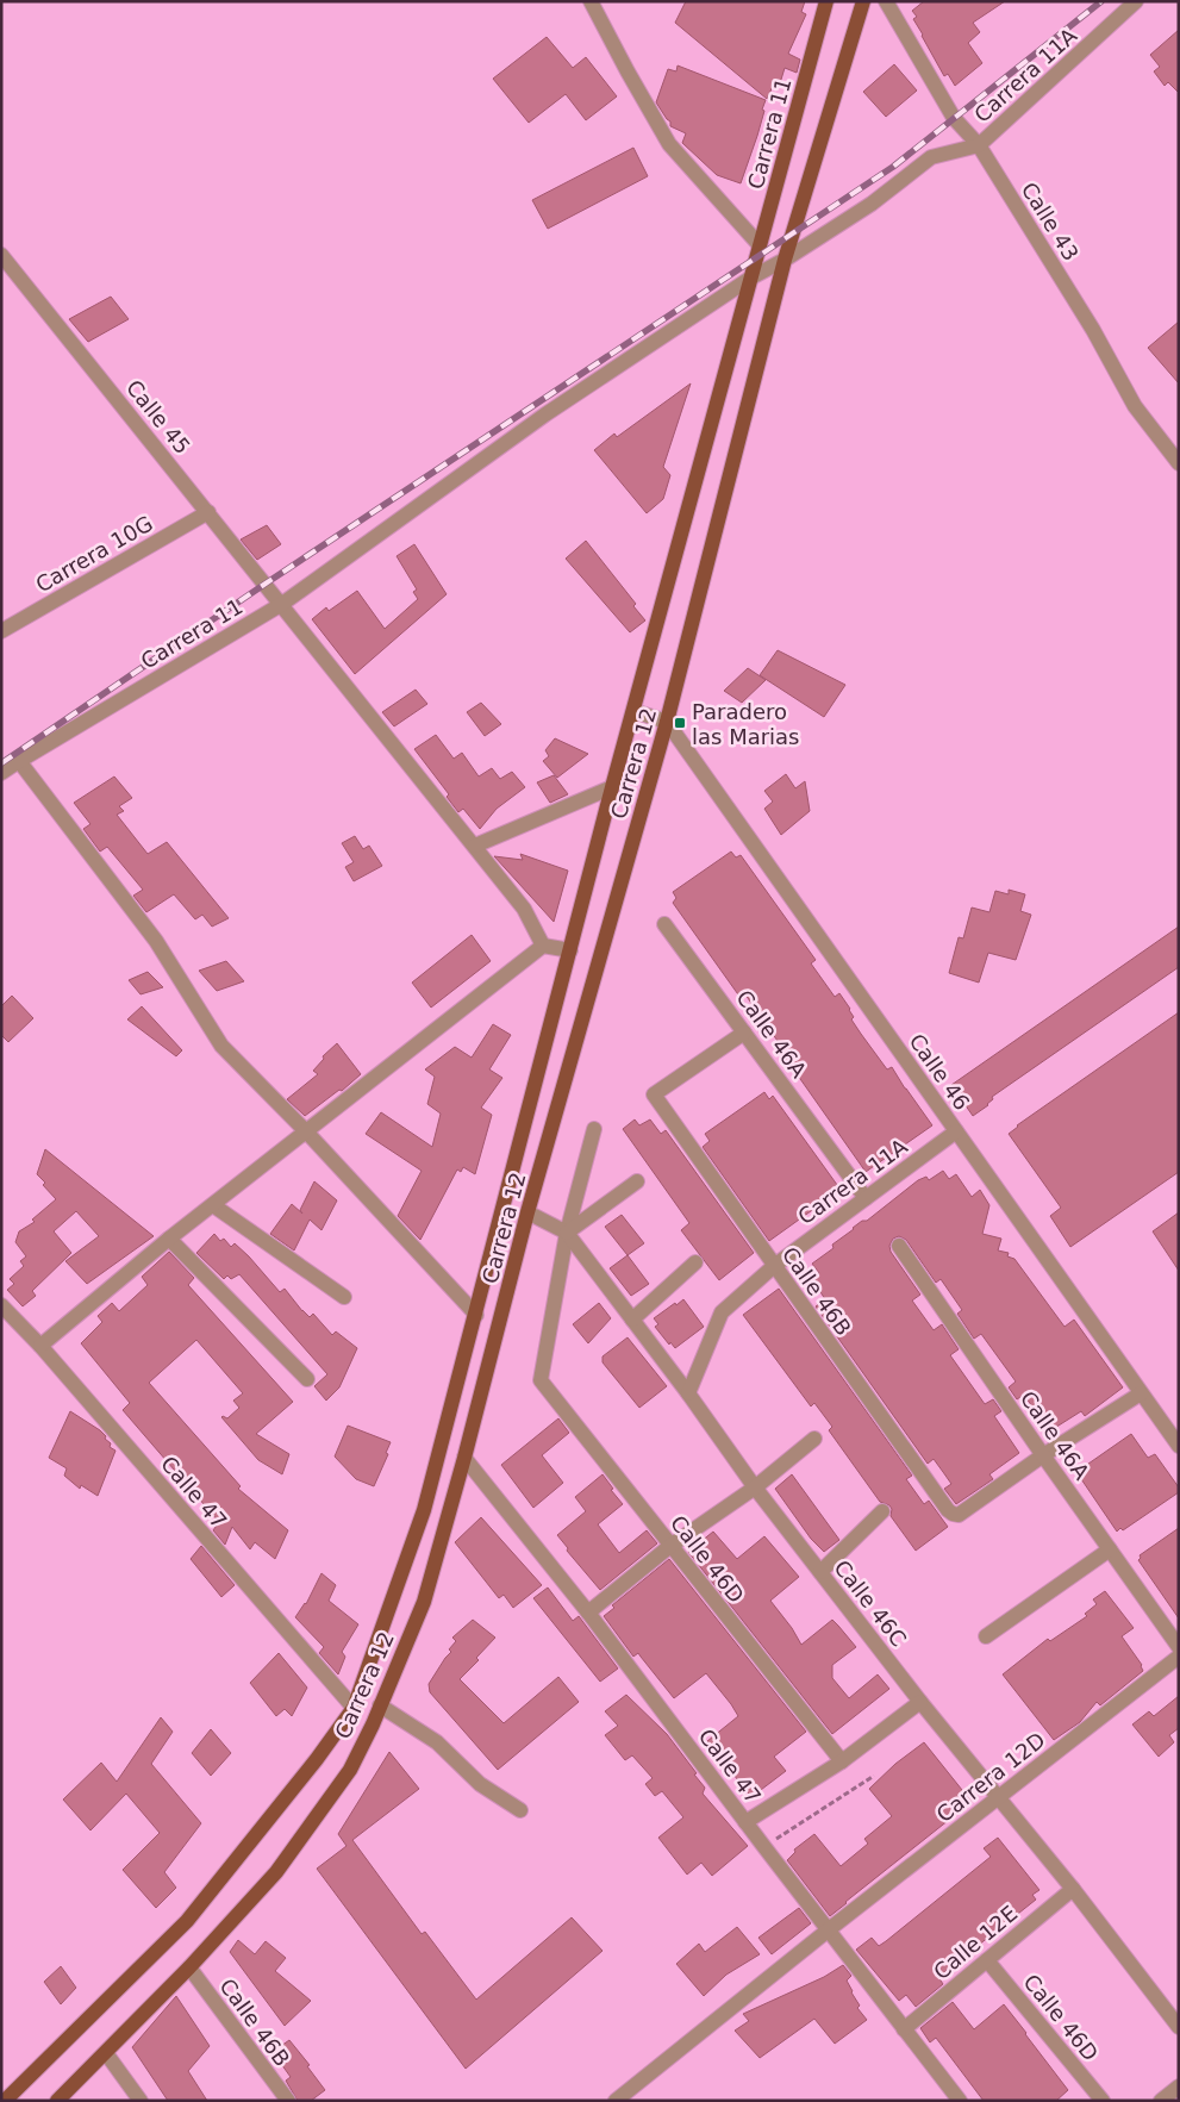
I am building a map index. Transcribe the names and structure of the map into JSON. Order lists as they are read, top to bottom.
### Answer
{
  "streets": {
    "main road": ["Carrera 11", "Carrera 12"],
    "street": [
      "Carrera 11A",
      "Calle 43",
      "Calle 45",
      "Carrera 10G",
      "Calle 46A",
      "Calle 46",
      "Calle 46B",
      "Calle 47",
      "Calle 46D",
      "Calle 46C",
      "Carrera 12D",
      "Calle 12E"
    ]
  },
  "crossings": [
    ["Carrera 11A", "Carrera 11"],
    ["Carrera 11A", "Calle 43"],
    ["Carrera 11A", "Carrera 12"],
    ["Carrera 11A", "Calle 46A"],
    ["Carrera 11A", "Calle 46"],
    ["Carrera 11A", "Calle 46B"],
    ["Carrera 11A", "Calle 46C"],
    ["Carrera 11", "Calle 45"],
    ["Carrera 11", "Carrera 12"],
    ["Calle 45", "Carrera 10G"],
    ["Carrera 12", "Calle 46"],
    ["Carrera 12", "Calle 46B"],
    ["Carrera 12", "Calle 47"],
    ["Carrera 12", "Calle 46C"],
    ["Calle 46A", "Calle 46B"],
    ["Calle 47", "Carrera 12D"],
    ["Calle 47", "Calle 12E"],
    ["Calle 46D", "Calle 46C"],
    ["Calle 46D", "Calle 12E"],
    ["Calle 46C", "Carrera 12D"],
    ["Calle 46C", "Calle 12E"]
  ],
  "places": {
    "transit": ["Paradero las Marias"]
  }
}
